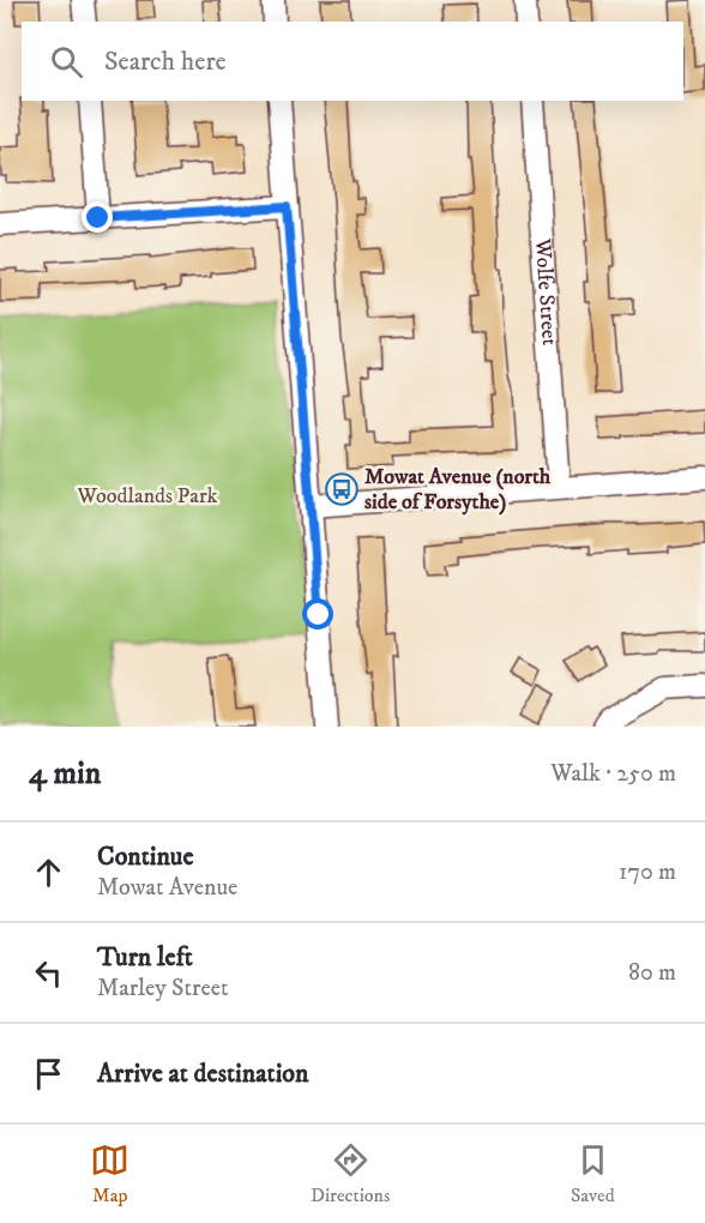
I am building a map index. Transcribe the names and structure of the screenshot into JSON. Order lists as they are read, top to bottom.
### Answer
{
  "streets": {
    "street": ["Wolfe Street"]
  },
  "parks": ["Woodlands Park"],
  "places": {
    "bus stop": ["Mowat Avenue (north side of Forsythe)"]
  },
  "page": {
    "search": "Search here",
    "heading": ["4 min", "Walk · 250 m"],
    "list": [
      ["Continue", "Mowat Avenue", "170 m"],
      ["Turn left", "Marley Street", "80 m"],
      "Arrive at destination"
    ],
    "nav": ["Map", "Directions", "Saved"]
  }
}
